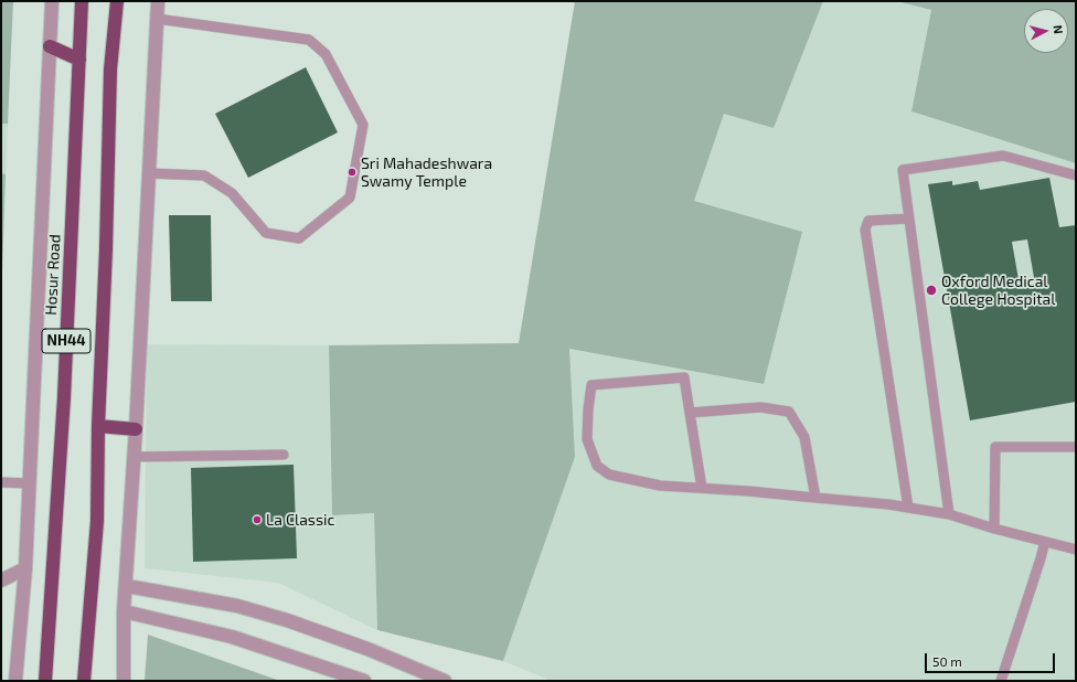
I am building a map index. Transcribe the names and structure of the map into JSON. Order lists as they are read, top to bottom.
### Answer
{
  "streets": {
    "highway": ["Hosur Road", "NH44"]
  },
  "places": ["Sri Mahadeshwara Swamy Temple", "Oxford Medical College Hospital", "La Classic"],
  "scale_bar": "50 m",
  "north": "right"
}
